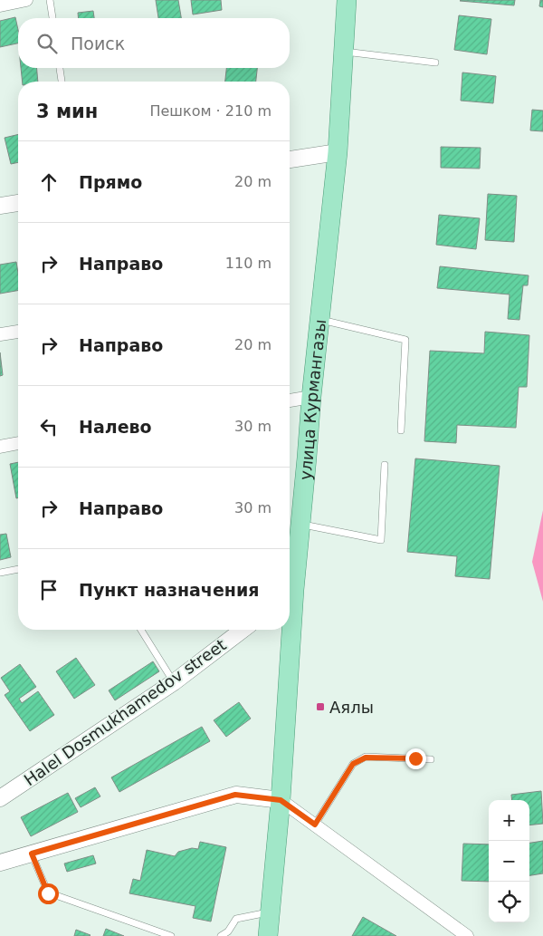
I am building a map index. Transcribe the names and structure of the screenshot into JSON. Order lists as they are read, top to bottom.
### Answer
{
  "streets": {
    "main road": ["улица Курмангазы"],
    "street": ["Halel Dosmukhamedov street"]
  },
  "places": {
    "transit": ["Аялы"]
  },
  "page": {
    "search": "Поиск",
    "heading": ["3 мин", "Пешком · 210 m"],
    "list": [
      ["Прямо", "20 m"],
      ["Направо", "110 m"],
      ["Направо", "20 m"],
      ["Налево", "30 m"],
      ["Направо", "30 m"],
      "Пункт назначения"
    ],
    "map_buttons": ["+", "−"]
  }
}
